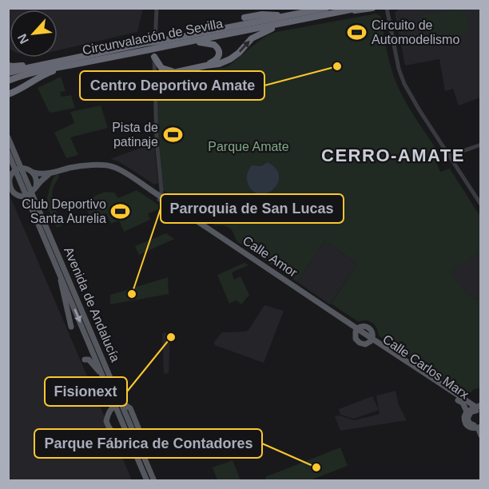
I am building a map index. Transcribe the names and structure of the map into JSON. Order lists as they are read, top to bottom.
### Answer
{
  "streets": {
    "highway": ["Circunvalación de Sevilla"],
    "main road": ["Calle Amor", "Avenida de Andalucía", "Calle Carlos Marx"]
  },
  "crossings": [
    ["Calle Amor", "Avenida de Andalucía"],
    ["Calle Amor", "Calle Carlos Marx"]
  ],
  "districts": ["CERRO-AMATE"],
  "parks": ["Parque Amate"],
  "places": {
    "sports": ["Circuito de Automodelismo", "Pista de patinaje", "Club Deportivo Santa Aurelia"],
    "other": [
      "Centro Deportivo Amate",
      "Parroquia de San Lucas",
      "Fisionext",
      "Parque Fábrica de Contadores"
    ]
  },
  "north": "bottom left"
}
